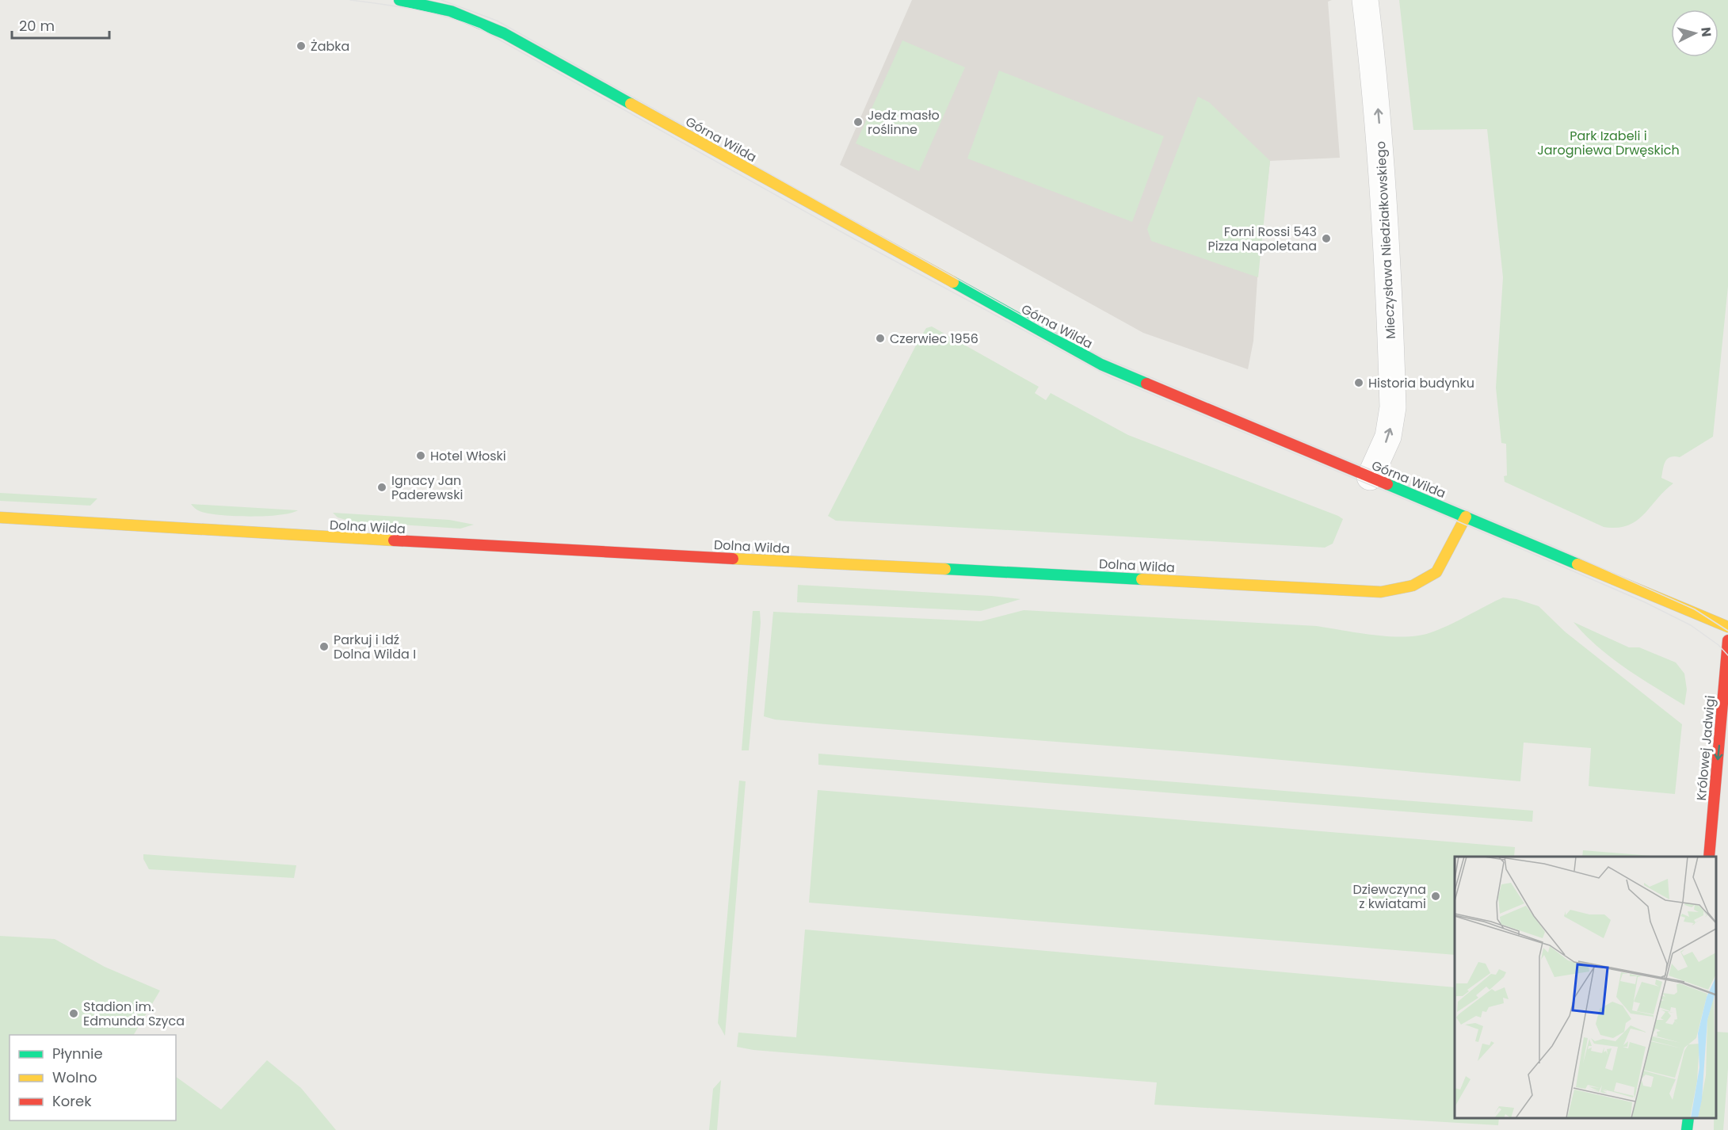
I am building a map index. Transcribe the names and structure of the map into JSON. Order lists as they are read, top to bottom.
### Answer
{
  "streets": {
    "street": [
      "Górna Wilda",
      "Mieczysława Niedziałkowskiego",
      "Dolna Wilda",
      "Królowej Jadwigi"
    ]
  },
  "crossings": [
    ["Górna Wilda", "Mieczysława Niedziałkowskiego"],
    ["Górna Wilda", "Dolna Wilda"]
  ],
  "one_way": ["Mieczysława Niedziałkowskiego", "Królowej Jadwigi"],
  "parks": ["Park Izabeli i Jarogniewa Drwęskich"],
  "places": [
    "Żabka",
    "Jedz masło roślinne",
    "Forni Rossi 543 Pizza Napoletana",
    "Czerwiec 1956",
    "Historia budynku",
    "Hotel Włoski",
    "Ignacy Jan Paderewski",
    "Parkuj i Idź Dolna Wilda I",
    "Dziewczyna z kwiatami",
    "Stadion im. Edmunda Szyca"
  ],
  "legend": ["Płynnie", "Wolno", "Korek"],
  "scale_bar": "20 m",
  "north": "right"
}
